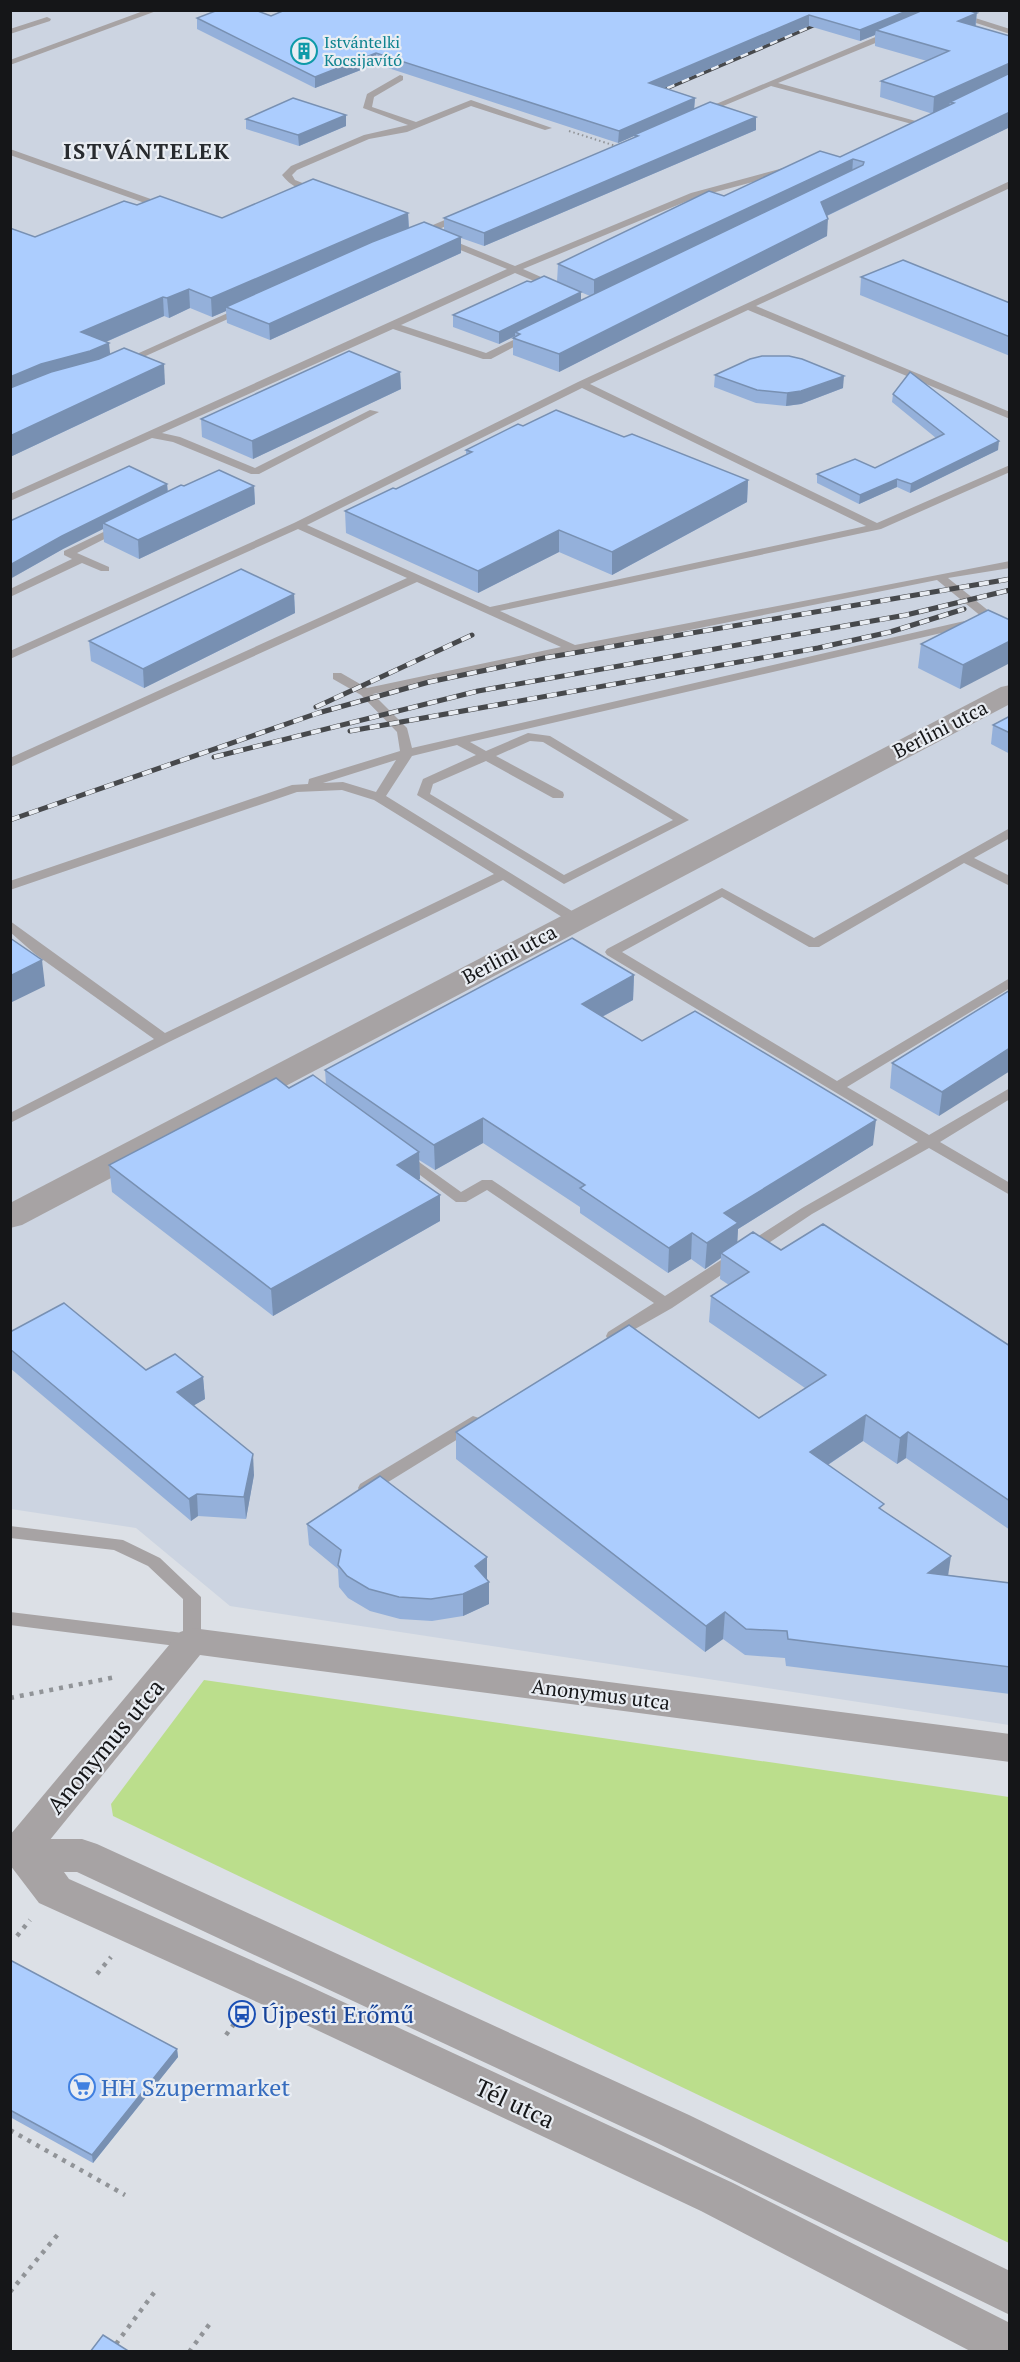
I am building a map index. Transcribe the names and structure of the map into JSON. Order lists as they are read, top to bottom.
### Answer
{
  "streets": {
    "street": ["Berlini utca", "Anonymus utca", "Tél utca"]
  },
  "crossings": [
    ["Anonymus utca", "Tél utca"]
  ],
  "districts": ["ISTVÁNTELEK"],
  "places": {
    "building": ["Istvántelki Kocsijavító"],
    "bus stop": ["Újpesti Erőmű"],
    "supermarket": ["HH Szupermarket"]
  }
}
